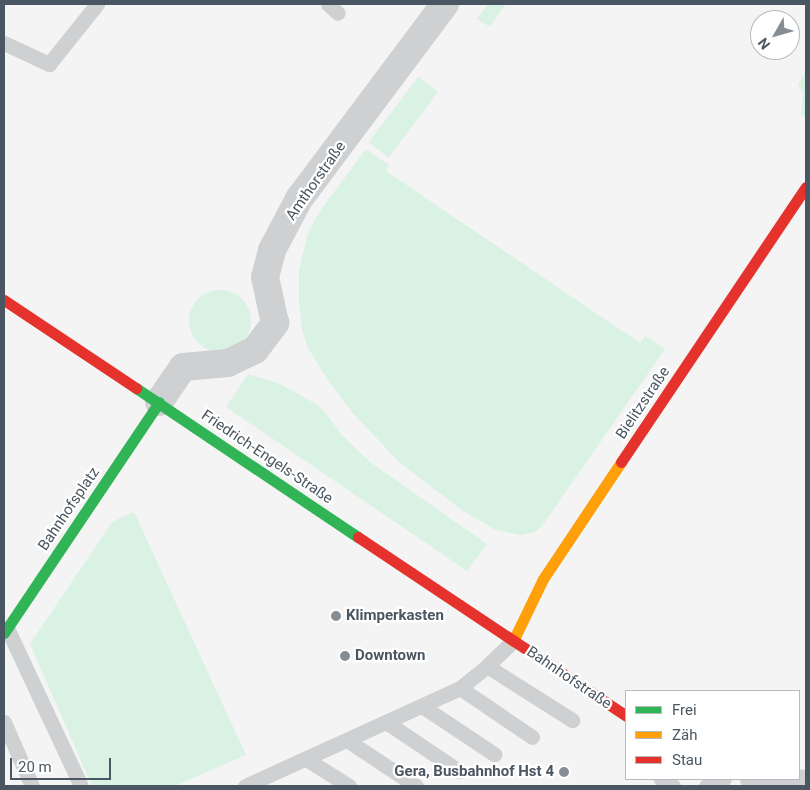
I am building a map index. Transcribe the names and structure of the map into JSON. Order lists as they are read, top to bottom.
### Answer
{
  "streets": {
    "street": [
      "Amthorstraße",
      "Bielitzstraße",
      "Friedrich-Engels-Straße",
      "Bahnhofsplatz",
      "Bahnhofstraße"
    ]
  },
  "crossings": [
    ["Amthorstraße", "Friedrich-Engels-Straße"],
    ["Amthorstraße", "Bahnhofsplatz"],
    ["Bielitzstraße", "Friedrich-Engels-Straße"],
    ["Bielitzstraße", "Bahnhofstraße"],
    ["Friedrich-Engels-Straße", "Bahnhofsplatz"],
    ["Friedrich-Engels-Straße", "Bahnhofstraße"]
  ],
  "places": ["Klimperkasten", "Downtown", "Gera, Busbahnhof Hst 4"],
  "legend": ["Frei", "Zäh", "Stau"],
  "scale_bar": "20 m",
  "north": "bottom left"
}
